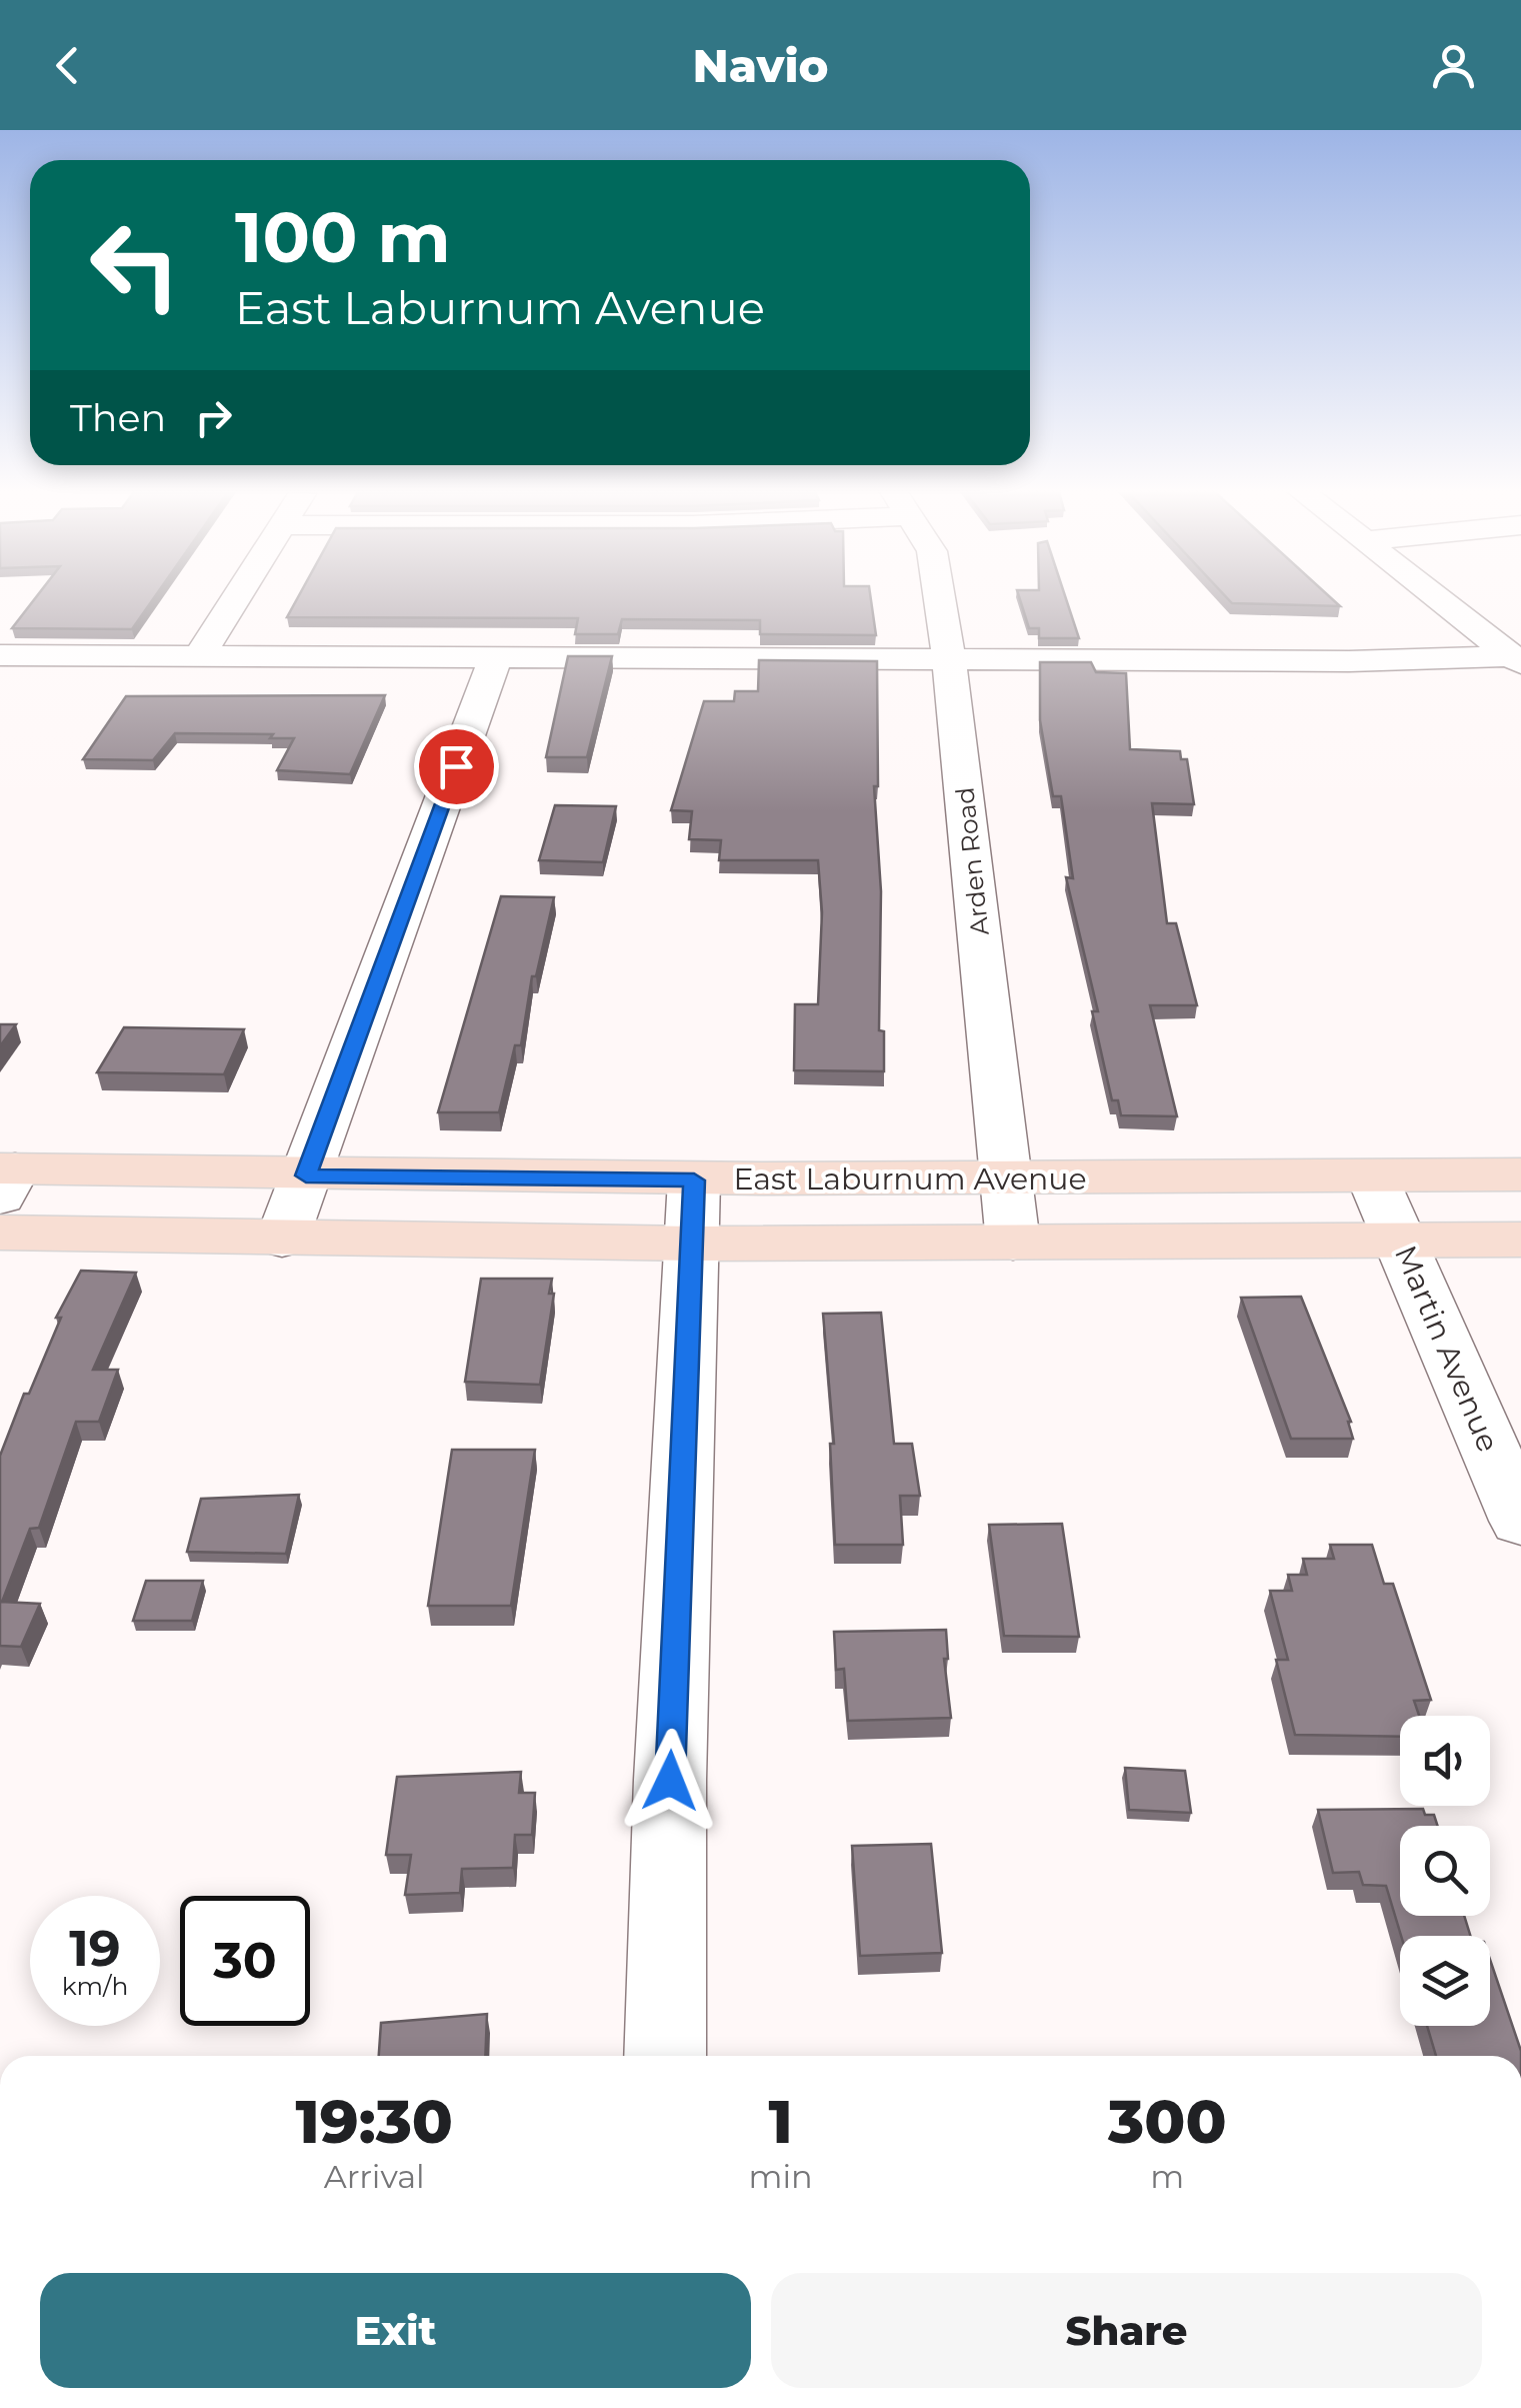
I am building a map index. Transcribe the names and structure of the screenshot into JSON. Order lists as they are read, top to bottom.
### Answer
{
  "streets": {
    "main road": ["East Laburnum Avenue"],
    "street": ["Arden Road", "Martin Avenue"]
  },
  "crossings": [
    ["Arden Road", "East Laburnum Avenue"],
    ["East Laburnum Avenue", "Martin Avenue"]
  ],
  "page": {
    "header": "Navio",
    "turn": ["100 m", "East Laburnum Avenue"],
    "then": "Then",
    "speed": "19 km/h",
    "limit": "30",
    "eta": [
      "19:30",
      "Arrival",
      "1",
      "min",
      "300",
      "m"
    ],
    "buttons": ["Exit", "Share"]
  }
}
